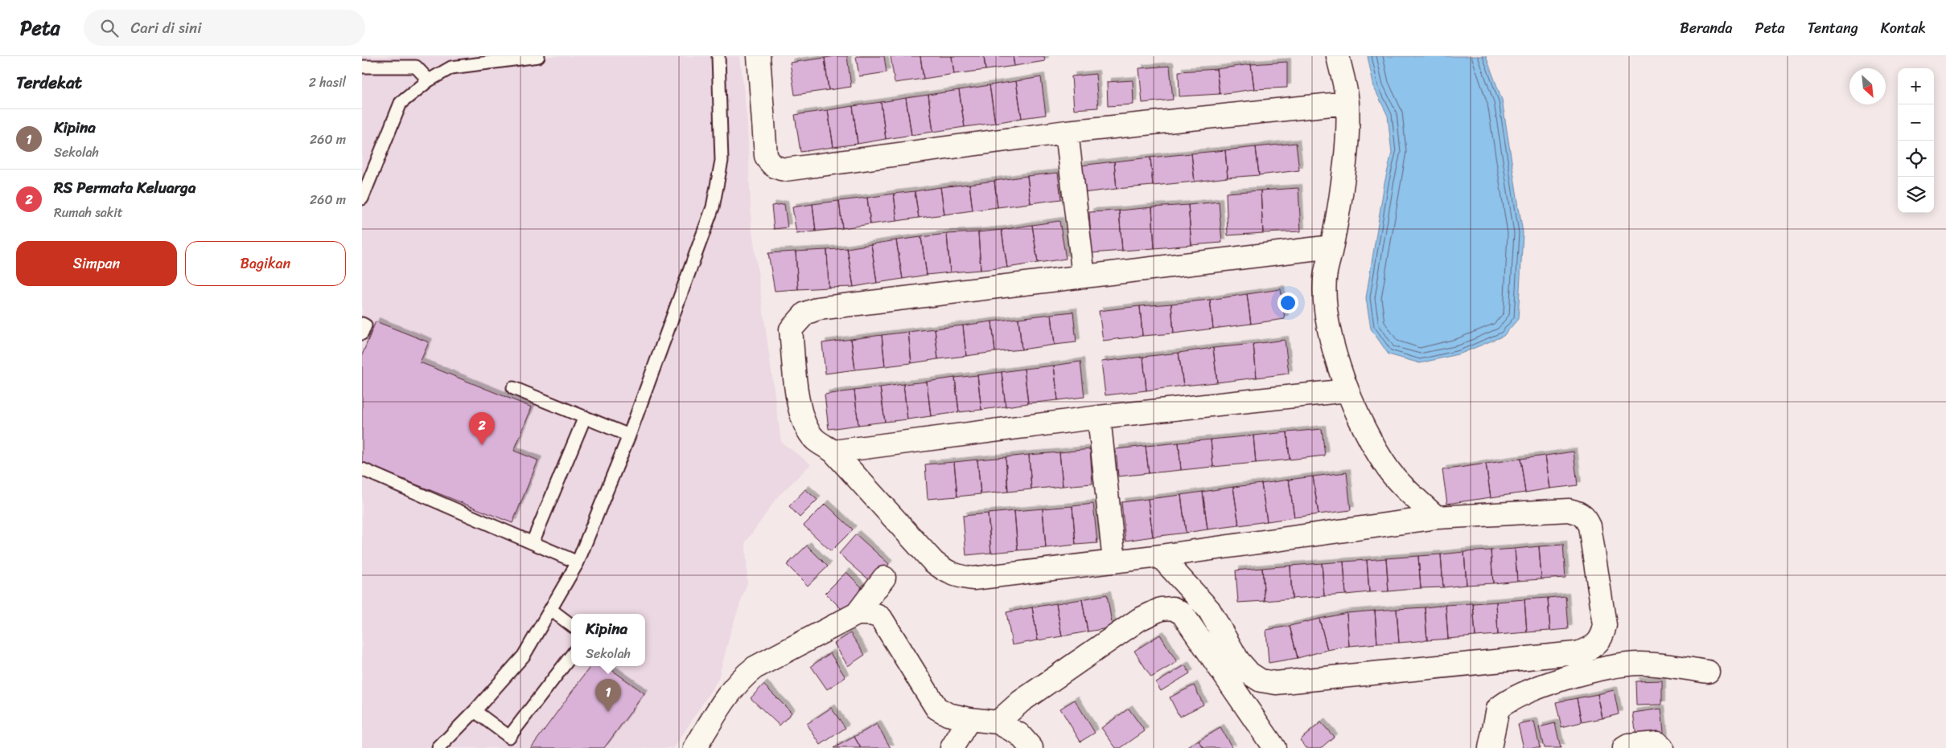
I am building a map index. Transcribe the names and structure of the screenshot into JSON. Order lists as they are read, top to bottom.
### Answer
{
  "north": "bottom right",
  "page": {
    "header": "Peta",
    "search": "Cari di sini",
    "nav": [
      "Beranda",
      "Peta",
      "Tentang",
      "Kontak"
    ],
    "heading": ["Terdekat", "2 hasil"],
    "map_buttons": ["+", "−"],
    "list": [
      {
        "mark": "1",
        "name": "Kipina",
        "note": "Sekolah",
        "value": "260 m"
      },
      {
        "mark": "2",
        "name": "RS Permata Keluarga",
        "note": "Rumah sakit",
        "value": "260 m"
      }
    ],
    "buttons": ["Simpan", "Bagikan"],
    "pins": ["2", "1"],
    "popup": ["Kipina", "Sekolah"]
  }
}
